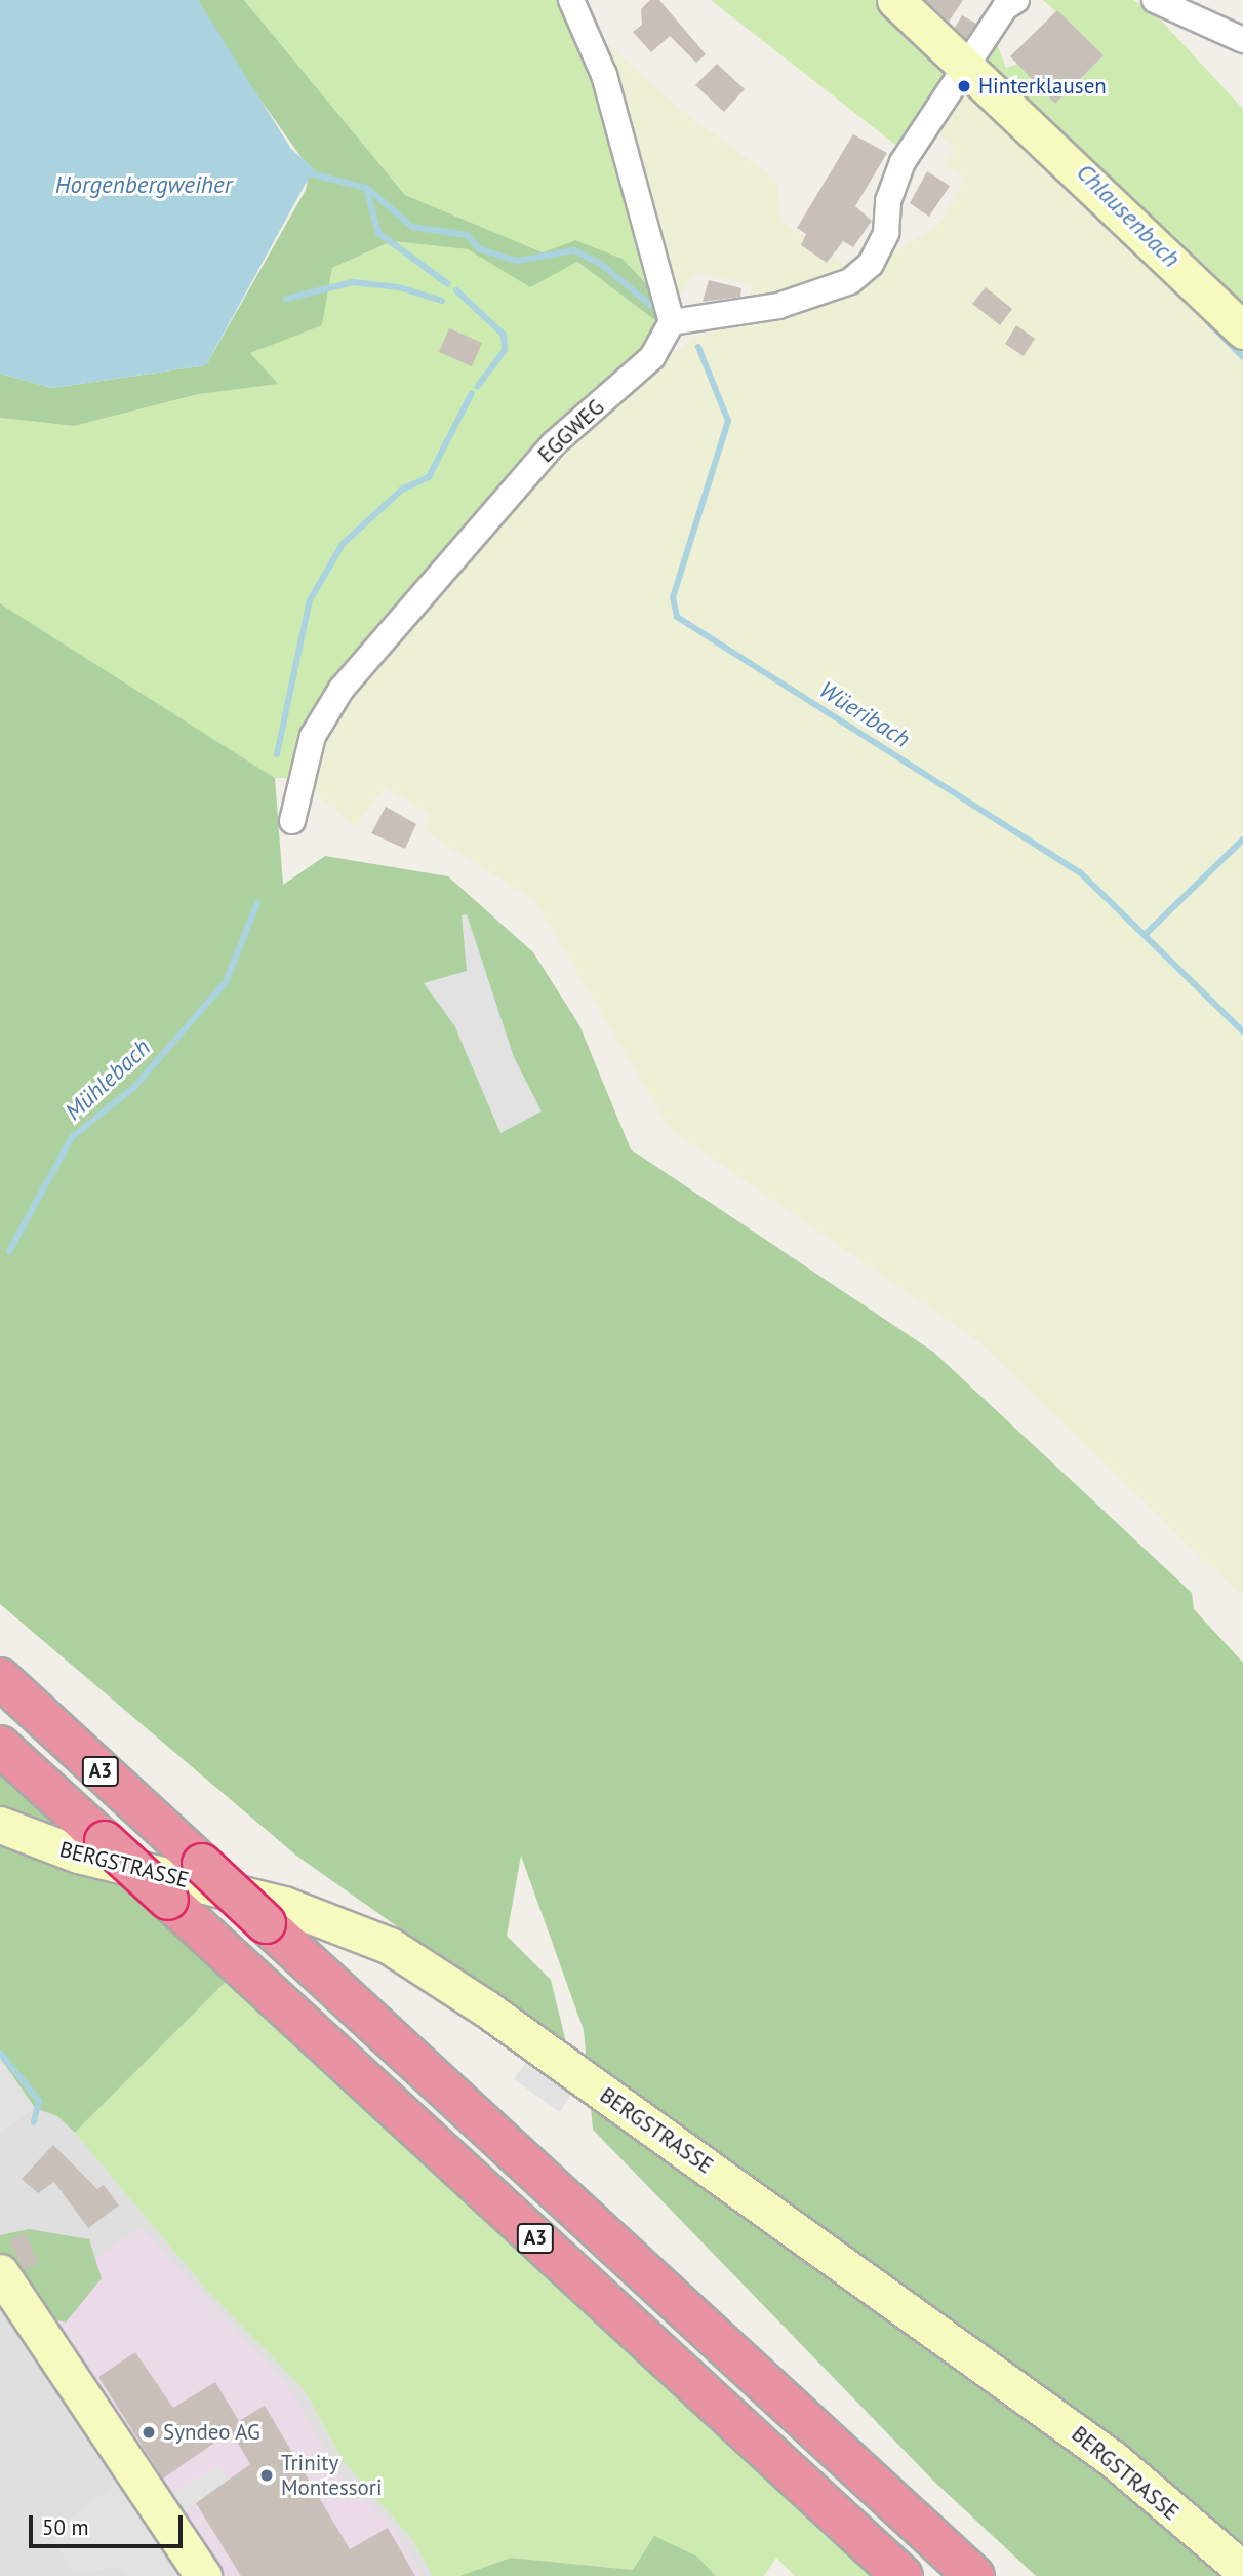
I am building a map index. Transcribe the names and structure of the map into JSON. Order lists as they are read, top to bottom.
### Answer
{
  "streets": {
    "highway": ["A3"],
    "street": ["EGGWEG", "BERGSTRASSE"]
  },
  "water": [
    "Horgenbergweiher",
    "Chlausenbach",
    "Wüeribach",
    "Mühlebach"
  ],
  "places": ["Hinterklausen", "Syndeo AG", "Trinity Montessori"],
  "scale_bar": "50 m"
}
